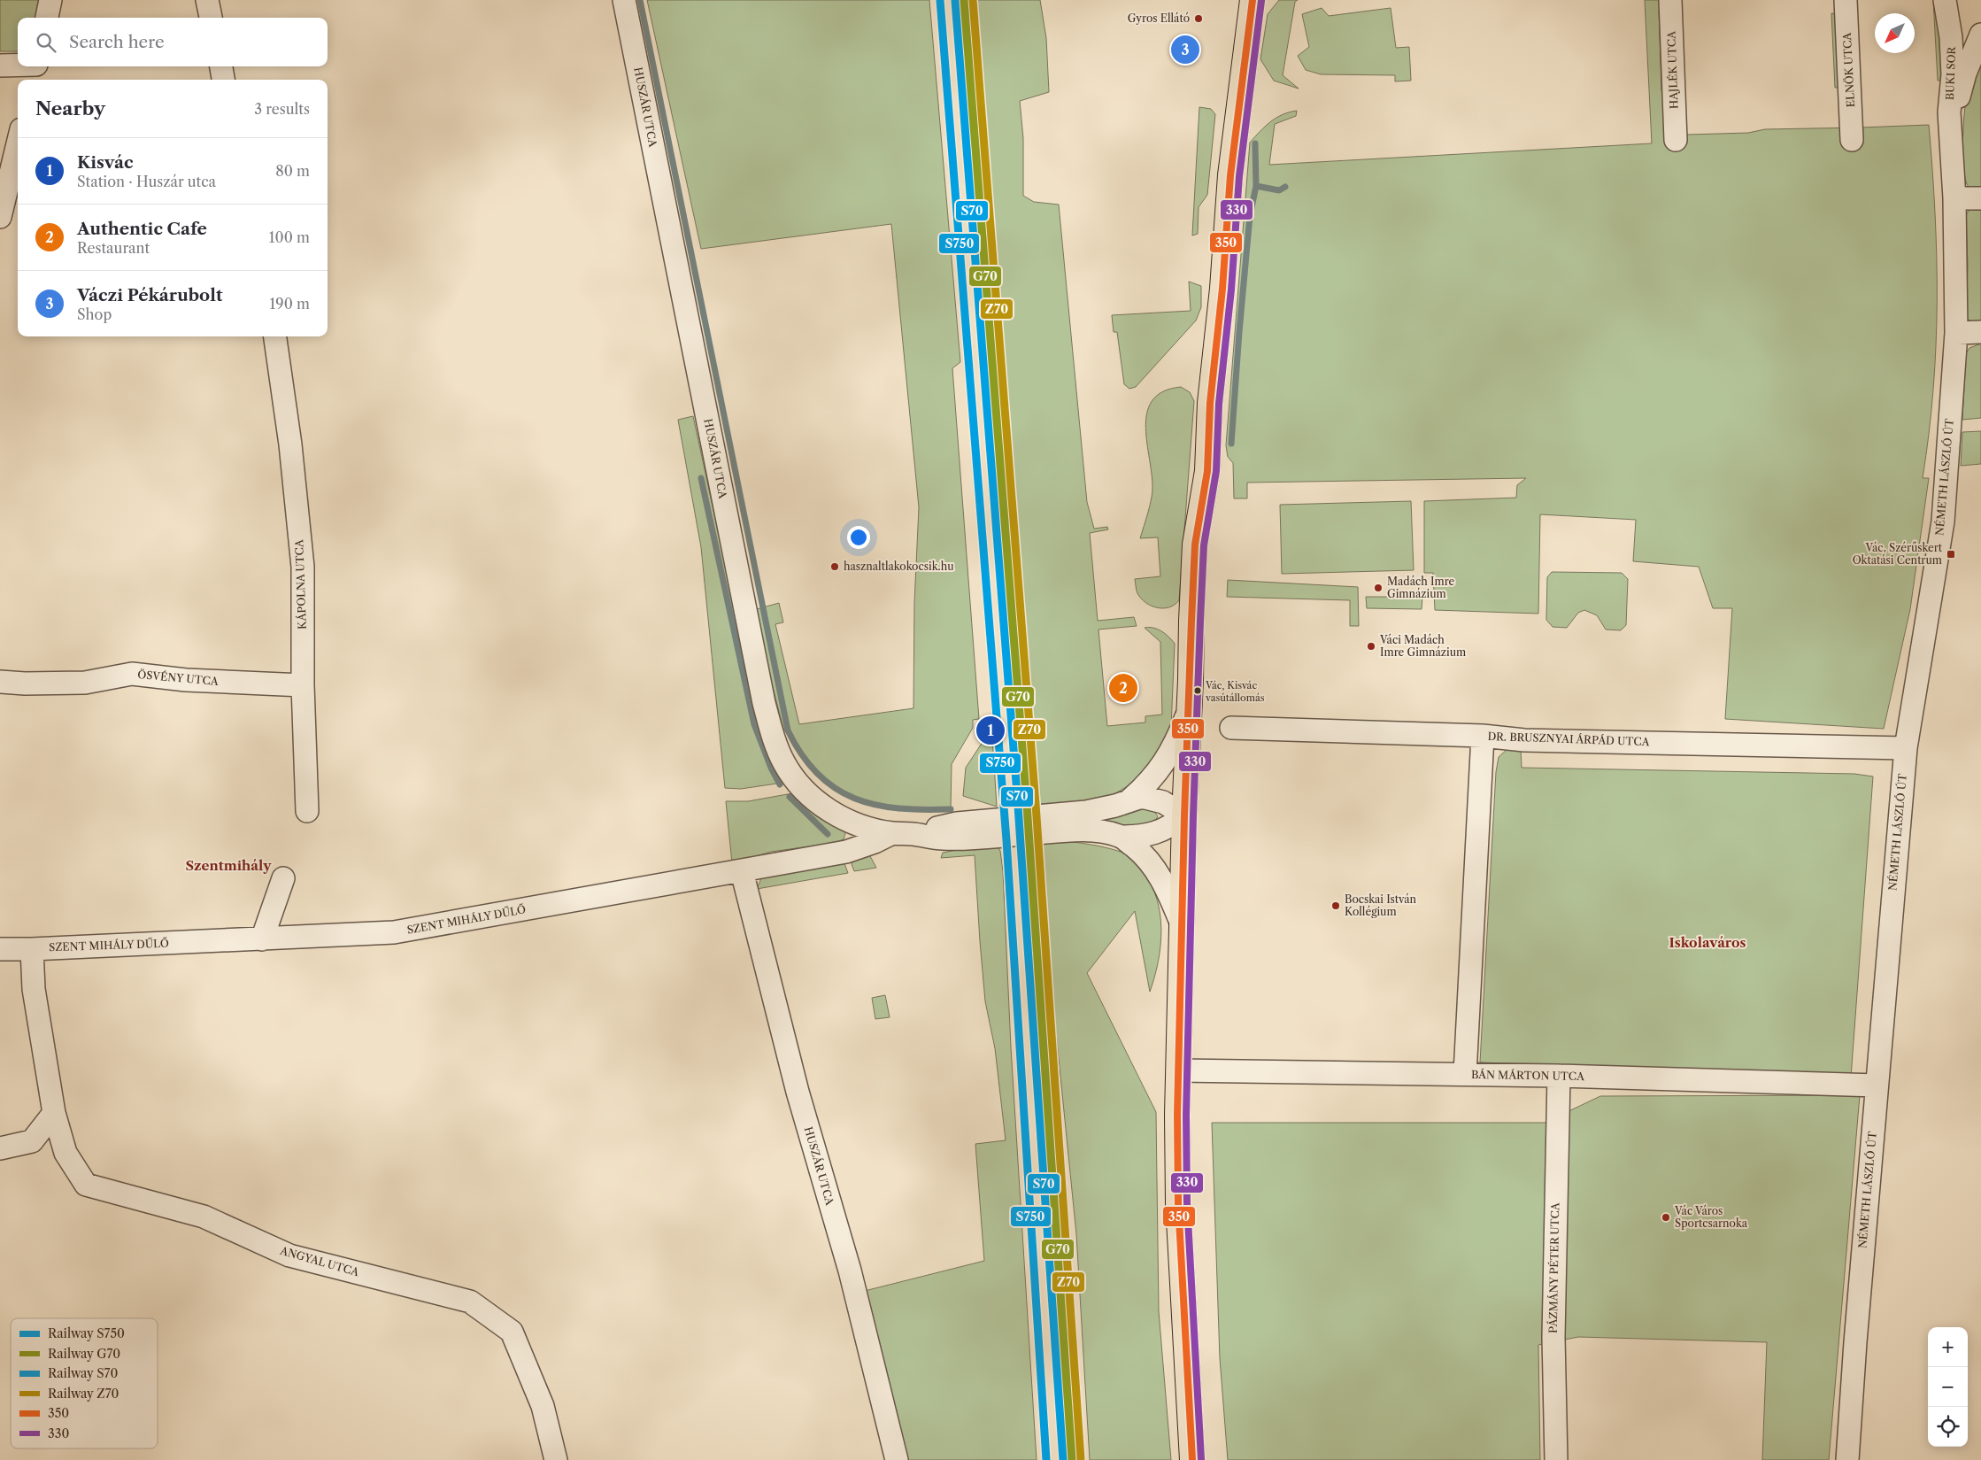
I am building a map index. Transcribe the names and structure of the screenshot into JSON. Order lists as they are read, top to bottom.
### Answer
{
  "streets": {
    "street": [
      "HAJLÉK UTCA",
      "ELNÖK UTCA",
      "BUKI SOR",
      "HUSZÁR UTCA",
      "NÉMETH LÁSZLÓ ÚT",
      "KÁPOLNA UTCA",
      "ÖSVÉNY UTCA",
      "DR. BRUSZNYAI ÁRPÁD UTCA",
      "SZENT MIHÁLY DŰLŐ",
      "BÁN MÁRTON UTCA",
      "ANGYAL UTCA",
      "PÁZMÁNY PÉTER UTCA"
    ]
  },
  "crossings": [
    ["BUKI SOR", "NÉMETH LÁSZLÓ ÚT"],
    ["HUSZÁR UTCA", "SZENT MIHÁLY DŰLŐ"],
    ["NÉMETH LÁSZLÓ ÚT", "DR. BRUSZNYAI ÁRPÁD UTCA"],
    ["NÉMETH LÁSZLÓ ÚT", "BÁN MÁRTON UTCA"],
    ["KÁPOLNA UTCA", "ÖSVÉNY UTCA"],
    ["SZENT MIHÁLY DŰLŐ", "ANGYAL UTCA"],
    ["BÁN MÁRTON UTCA", "PÁZMÁNY PÉTER UTCA"]
  ],
  "districts": ["Szentmihály", "Iskolaváros"],
  "places": {
    "other": [
      "Gyros Ellátó",
      "hasznaltlakokocsik.hu",
      "Madách Imre Gimnázium",
      "Váci Madách Imre Gimnázium",
      "Vác, Kisvác vasútállomás",
      "Bocskai István Kollégium",
      "Vác Város Sportcsarnoka"
    ],
    "transit": ["Vác, Szérűskert Oktatási Centrum"]
  },
  "lines": [
    "rail line S750",
    "rail line G70",
    "rail line Z70",
    "transit line 350",
    "rail line S70",
    "transit line 330"
  ],
  "legend": [
    "Railway S750",
    "Railway G70",
    "Railway S70",
    "Railway Z70",
    "350",
    "330"
  ],
  "north": "bottom left",
  "page": {
    "search": "Search here",
    "pins": ["3", "2", "1"],
    "heading": ["Nearby", "3 results"],
    "list": [
      {
        "mark": "1",
        "name": "Kisvác",
        "note": "Station · Huszár utca",
        "value": "80 m"
      },
      {
        "mark": "2",
        "name": "Authentic Cafe",
        "note": "Restaurant",
        "value": "100 m"
      },
      {
        "mark": "3",
        "name": "Váczi Pékárubolt",
        "note": "Shop",
        "value": "190 m"
      }
    ],
    "map_buttons": ["+", "−"]
  }
}
